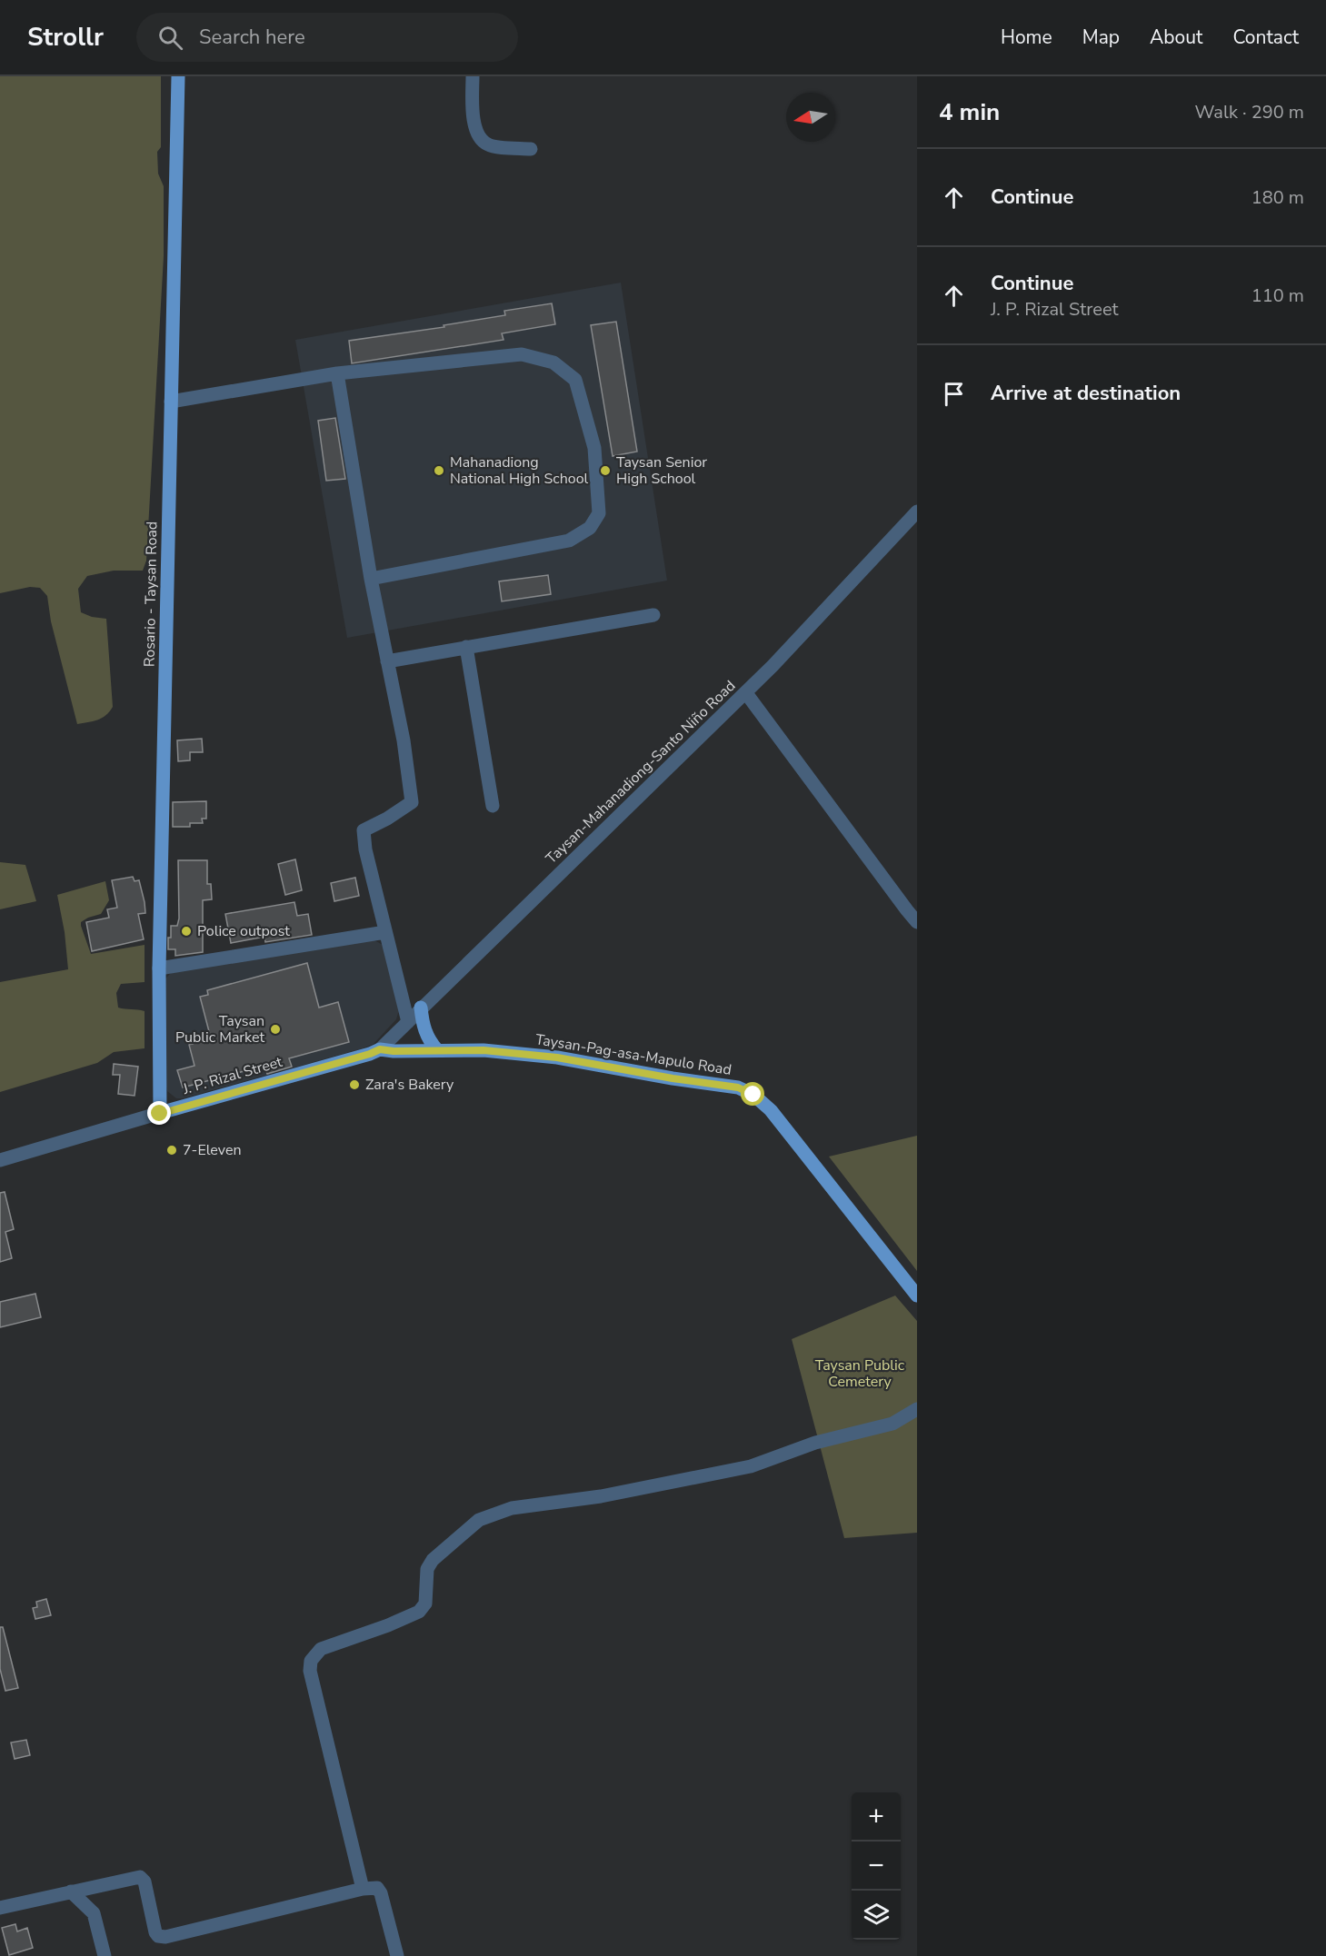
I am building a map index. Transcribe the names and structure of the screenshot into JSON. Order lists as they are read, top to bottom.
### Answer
{
  "streets": {
    "main road": ["Rosario - Taysan Road", "Taysan-Pag-asa-Mapulo Road", "J. P. Rizal Street"],
    "street": ["Taysan-Mahanadiong-Santo Niño Road"]
  },
  "crossings": [
    ["Rosario - Taysan Road", "J. P. Rizal Street"],
    ["Taysan-Mahanadiong-Santo Niño Road", "Taysan-Pag-asa-Mapulo Road"],
    ["Taysan-Mahanadiong-Santo Niño Road", "J. P. Rizal Street"],
    ["Taysan-Pag-asa-Mapulo Road", "J. P. Rizal Street"]
  ],
  "parks": ["Taysan Public Cemetery"],
  "places": [
    "Mahanadiong National High School",
    "Taysan Senior High School",
    "Police outpost",
    "Taysan Public Market",
    "Zara's Bakery",
    "7-Eleven"
  ],
  "north": "left",
  "page": {
    "header": "Strollr",
    "search": "Search here",
    "nav": [
      "Home",
      "Map",
      "About",
      "Contact"
    ],
    "heading": ["4 min", "Walk · 290 m"],
    "list": [
      ["Continue", "180 m"],
      ["Continue", "J. P. Rizal Street", "110 m"],
      "Arrive at destination"
    ],
    "map_buttons": ["+", "−"]
  }
}
